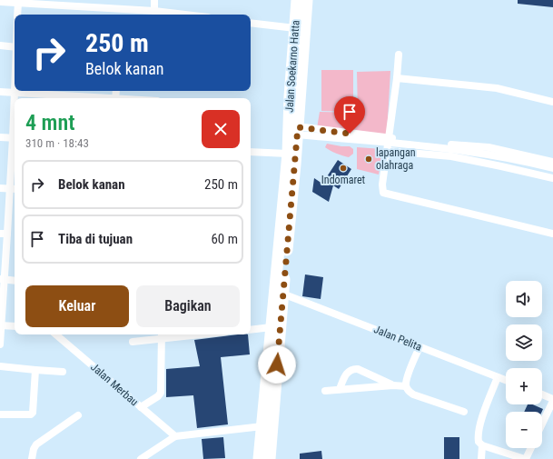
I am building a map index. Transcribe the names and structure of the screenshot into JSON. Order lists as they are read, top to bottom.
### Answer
{
  "streets": {
    "main road": ["Jalan Soekarno Hatta"],
    "street": ["Jalan Pelita", "Jalan Merbau"]
  },
  "crossings": [
    ["Jalan Soekarno Hatta", "Jalan Pelita"]
  ],
  "places": ["lapangan olahraga", "Indomaret"],
  "page": {
    "turn": ["250 m", "Belok kanan"],
    "heading": ["4 mnt", "310 m · 18:43"],
    "list": [
      {
        "name": "Belok kanan",
        "value": "250 m"
      },
      {
        "name": "Tiba di tujuan",
        "value": "60 m"
      }
    ],
    "buttons": ["Keluar", "Bagikan"],
    "map_buttons": ["+", "−"]
  }
}
